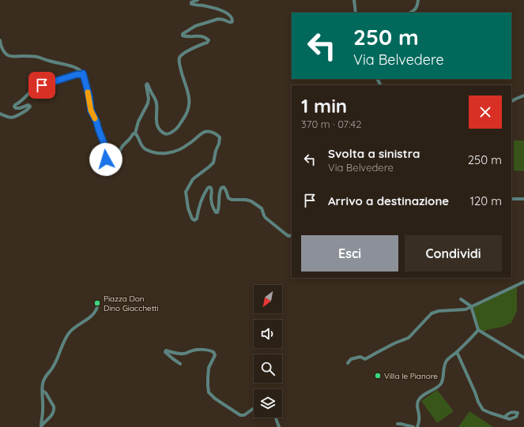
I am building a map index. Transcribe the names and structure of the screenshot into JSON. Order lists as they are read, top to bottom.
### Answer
{
  "places": ["Piazza Don Dino Giacchetti", "Villa le Pianore"],
  "north": "bottom left",
  "page": {
    "turn": ["250 m", "Via Belvedere"],
    "heading": ["1 min", "370 m · 07:42"],
    "list": [
      {
        "name": "Svolta a sinistra",
        "note": "Via Belvedere",
        "value": "250 m"
      },
      {
        "name": "Arrivo a destinazione",
        "value": "120 m"
      }
    ],
    "buttons": ["Esci", "Condividi"]
  }
}
